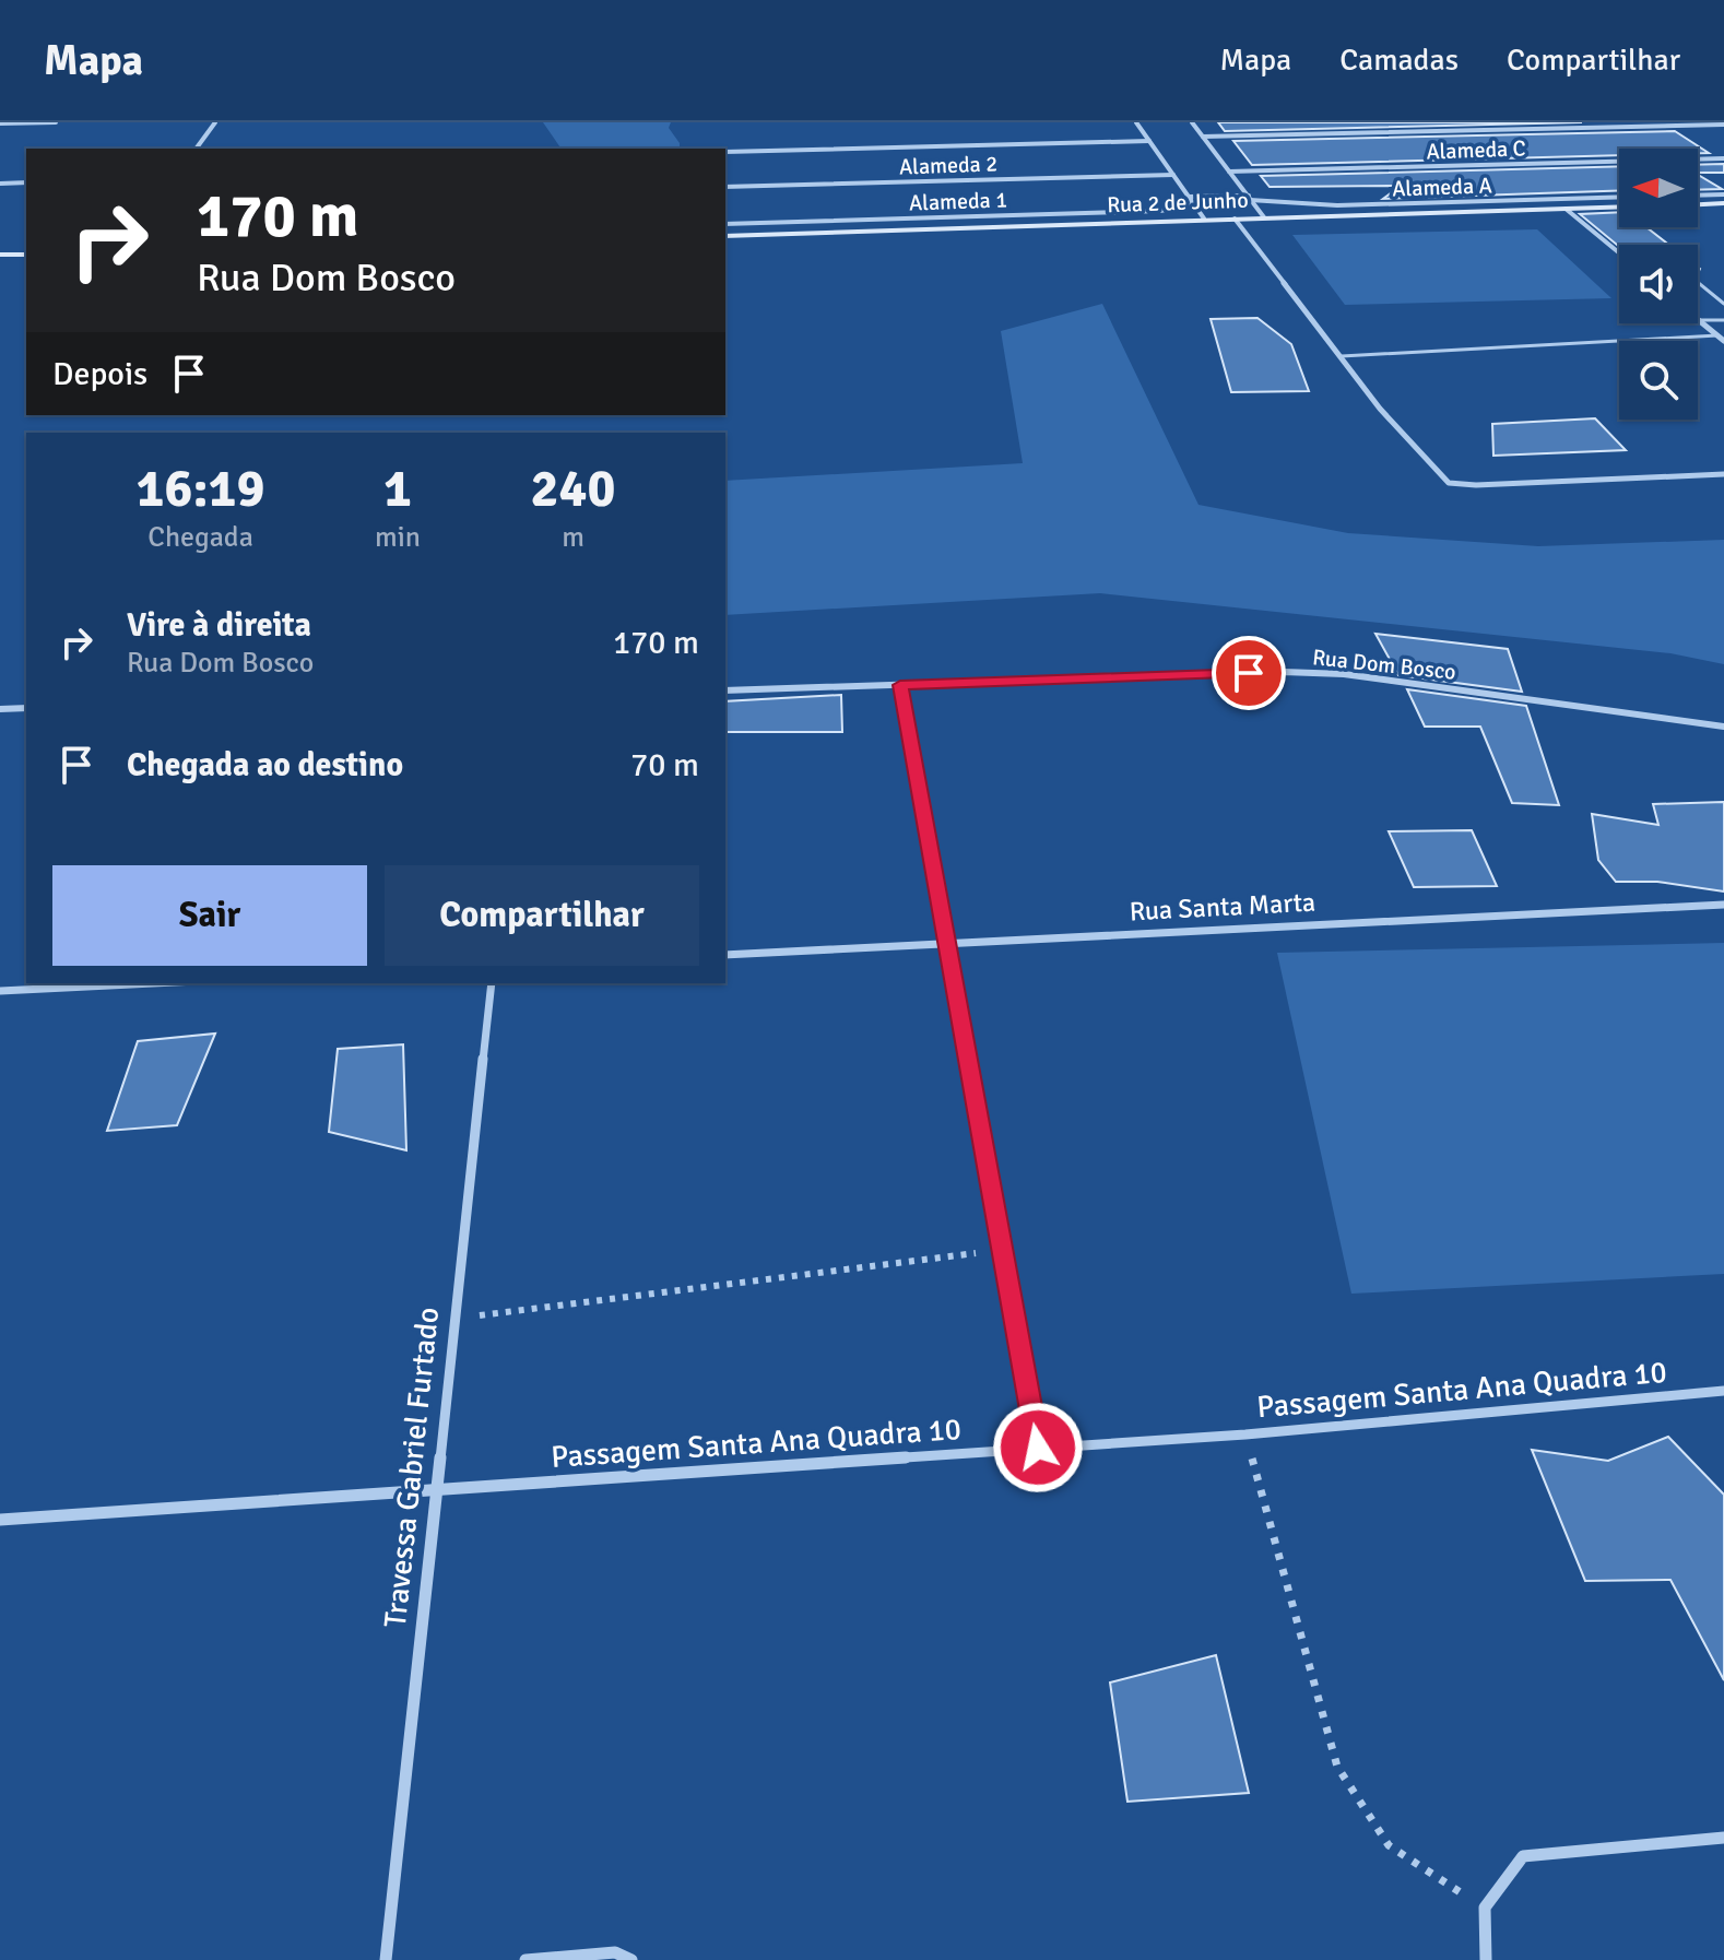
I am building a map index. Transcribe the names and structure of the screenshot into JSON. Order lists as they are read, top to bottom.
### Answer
{
  "streets": {
    "street": [
      "Alameda C",
      "Alameda 2",
      "Alameda A",
      "Alameda 1",
      "Rua 2 de Junho",
      "Rua Dom Bosco",
      "Rua Santa Marta",
      "Passagem Santa Ana Quadra 10",
      "Travessa Gabriel Furtado"
    ]
  },
  "crossings": [
    ["Passagem Santa Ana Quadra 10", "Travessa Gabriel Furtado"]
  ],
  "north": "left",
  "page": {
    "header": "Mapa",
    "nav": ["Mapa", "Camadas", "Compartilhar"],
    "turn": ["170 m", "Rua Dom Bosco"],
    "then": "Depois",
    "eta": [
      "16:19",
      "Chegada",
      "1",
      "min",
      "240",
      "m"
    ],
    "list": [
      {
        "name": "Vire à direita",
        "note": "Rua Dom Bosco",
        "value": "170 m"
      },
      {
        "name": "Chegada ao destino",
        "value": "70 m"
      }
    ],
    "buttons": ["Sair", "Compartilhar"]
  }
}
